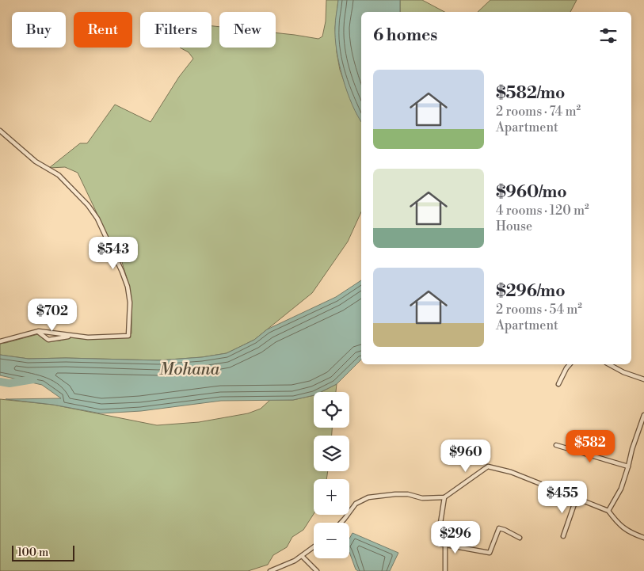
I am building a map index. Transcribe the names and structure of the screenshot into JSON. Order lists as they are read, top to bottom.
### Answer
{
  "water": ["Mohana"],
  "scale_bar": "100 m",
  "page": {
    "chip": [
      "Buy",
      "Rent",
      "Filters",
      "New"
    ],
    "heading": "6 homes",
    "list": [
      {
        "name": "$582/mo",
        "note": "2 rooms · 74 m² · Apartment"
      },
      {
        "name": "$960/mo",
        "note": "4 rooms · 120 m² · House"
      },
      {
        "name": "$296/mo",
        "note": "2 rooms · 54 m² · Apartment"
      }
    ],
    "price": [
      "$543",
      "$702",
      "$582",
      "$960",
      "$455",
      "$296"
    ],
    "map_buttons": ["+", "−"],
    "scale": "100 m"
  }
}
